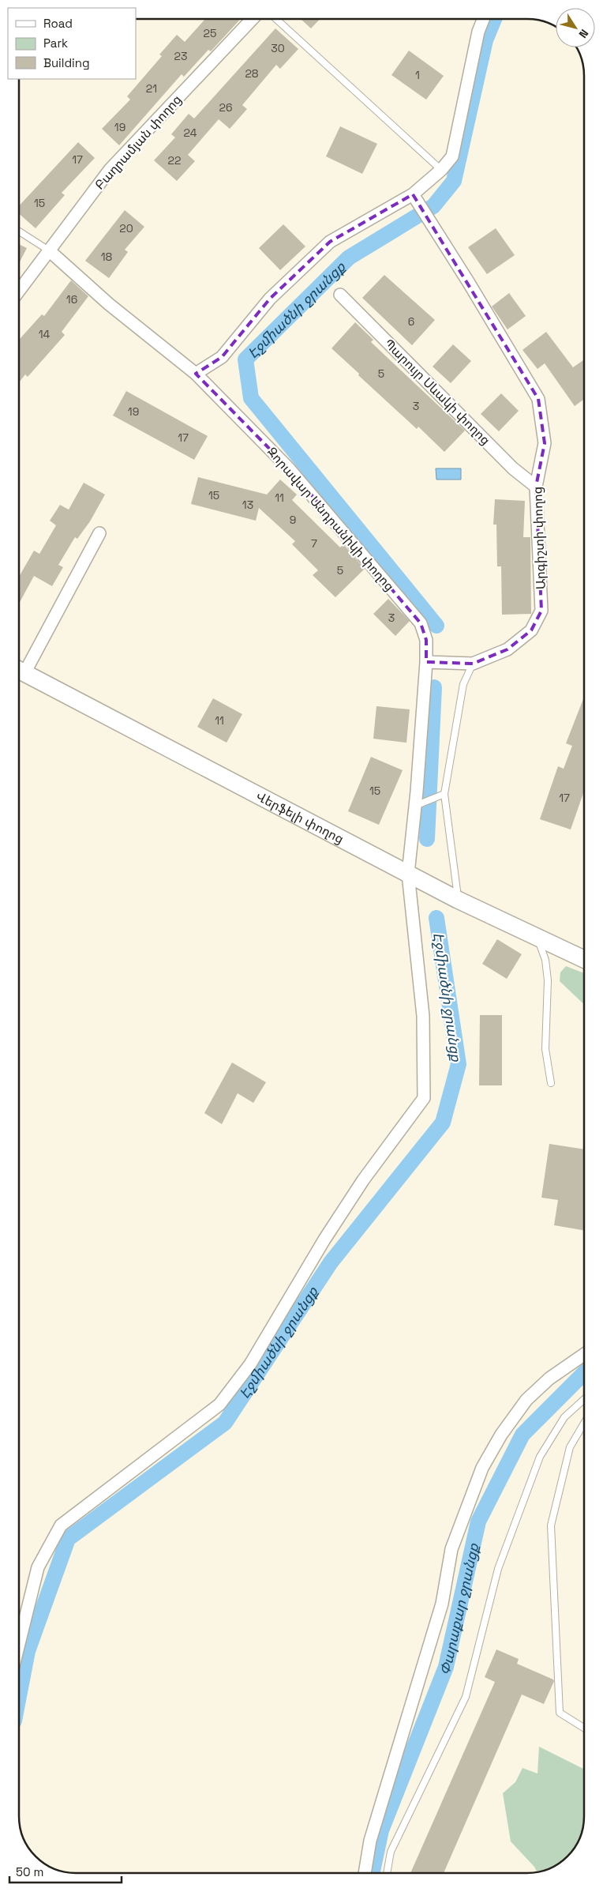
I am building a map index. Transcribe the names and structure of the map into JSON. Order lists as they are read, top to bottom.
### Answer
{
  "streets": {
    "street": [
      "Բաղրամյան փողոց",
      "Պարույր Սևակի փողոց",
      "Զորավար Անդրանիկի փողոց",
      "Արգիշտի փողոց",
      "Վերֆելի փողոց"
    ]
  },
  "crossings": [
    ["Բաղրամյան փողոց", "Զորավար Անդրանիկի փողոց"],
    ["Պարույր Սևակի փողոց", "Արգիշտի փողոց"],
    ["Զորավար Անդրանիկի փողոց", "Արգիշտի փողոց"],
    ["Զորավար Անդրանիկի փողոց", "Վերֆելի փողոց"]
  ],
  "water": ["Էջմիածնի ջրանցք", "Փարաքար ջրանցք"],
  "house_numbers": [
    "25",
    "30",
    "23",
    "28",
    "1",
    "21",
    "26",
    "19",
    "24",
    "17",
    "22",
    "15",
    "20",
    "18",
    "16",
    "6",
    "14",
    "5",
    "3",
    "19",
    "17",
    "15",
    "11",
    "13",
    "9",
    "7",
    "5",
    "3",
    "11",
    "15",
    "17"
  ],
  "legend": ["Road", "Park", "Building"],
  "scale_bar": "50 m",
  "north": "bottom right"
}
